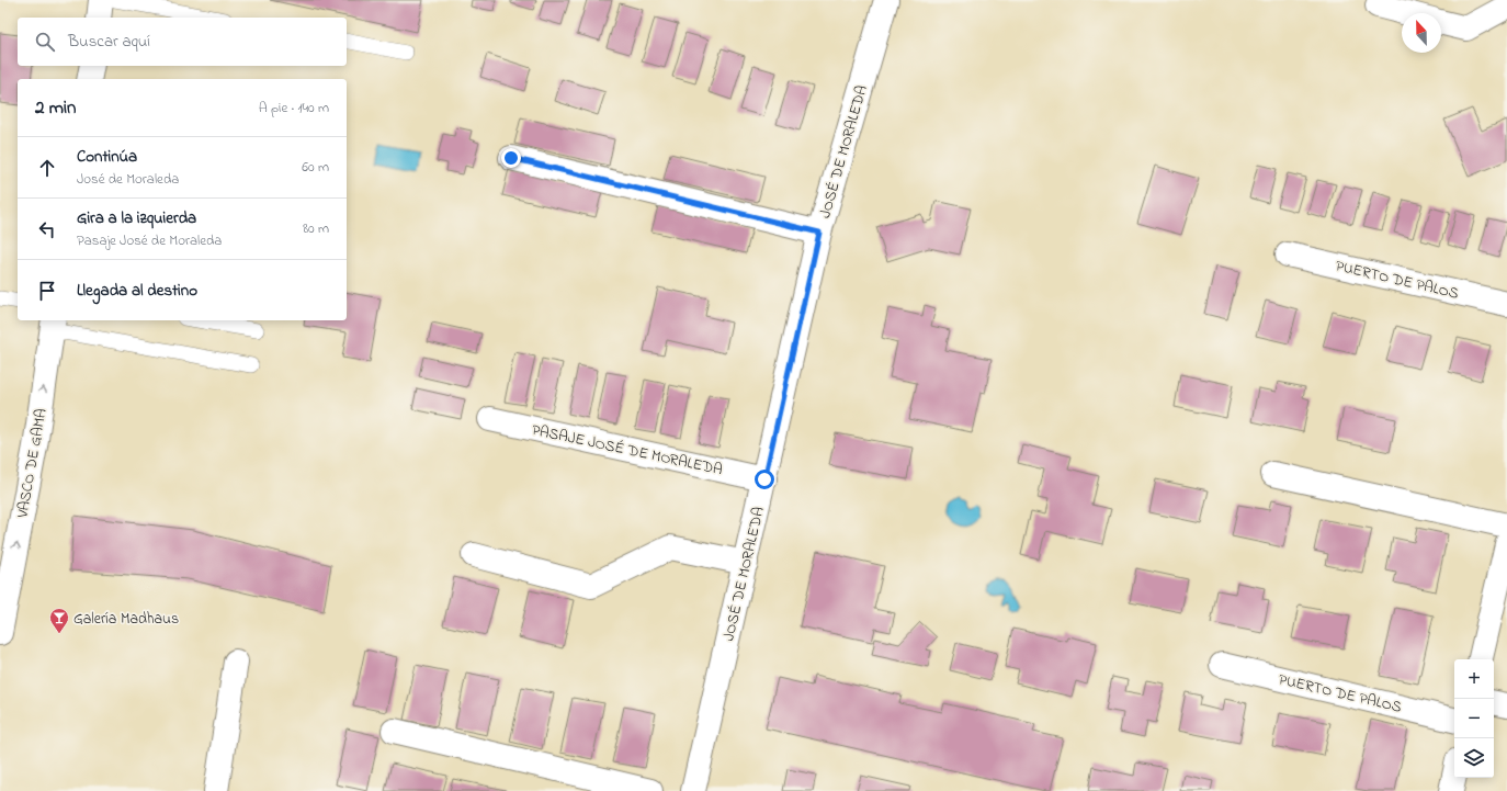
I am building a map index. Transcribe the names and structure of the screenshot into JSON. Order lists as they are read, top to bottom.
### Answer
{
  "streets": {
    "street": [
      "JOSÉ DE MORALEDA",
      "PUERTO DE PALOS",
      "PASAJE JOSÉ DE MORALEDA",
      "VASCO DE GAMA"
    ]
  },
  "crossings": [
    ["JOSÉ DE MORALEDA", "PASAJE JOSÉ DE MORALEDA"]
  ],
  "one_way": ["VASCO DE GAMA"],
  "places": {
    "bar": ["Galería Madhaus"]
  },
  "north": "top",
  "page": {
    "search": "Buscar aquí",
    "heading": ["2 min", "A pie · 140 m"],
    "list": [
      ["Continúa", "José de Moraleda", "60 m"],
      ["Gira a la izquierda", "Pasaje José de Moraleda", "80 m"],
      "Llegada al destino"
    ],
    "map_buttons": ["+", "−"]
  }
}
